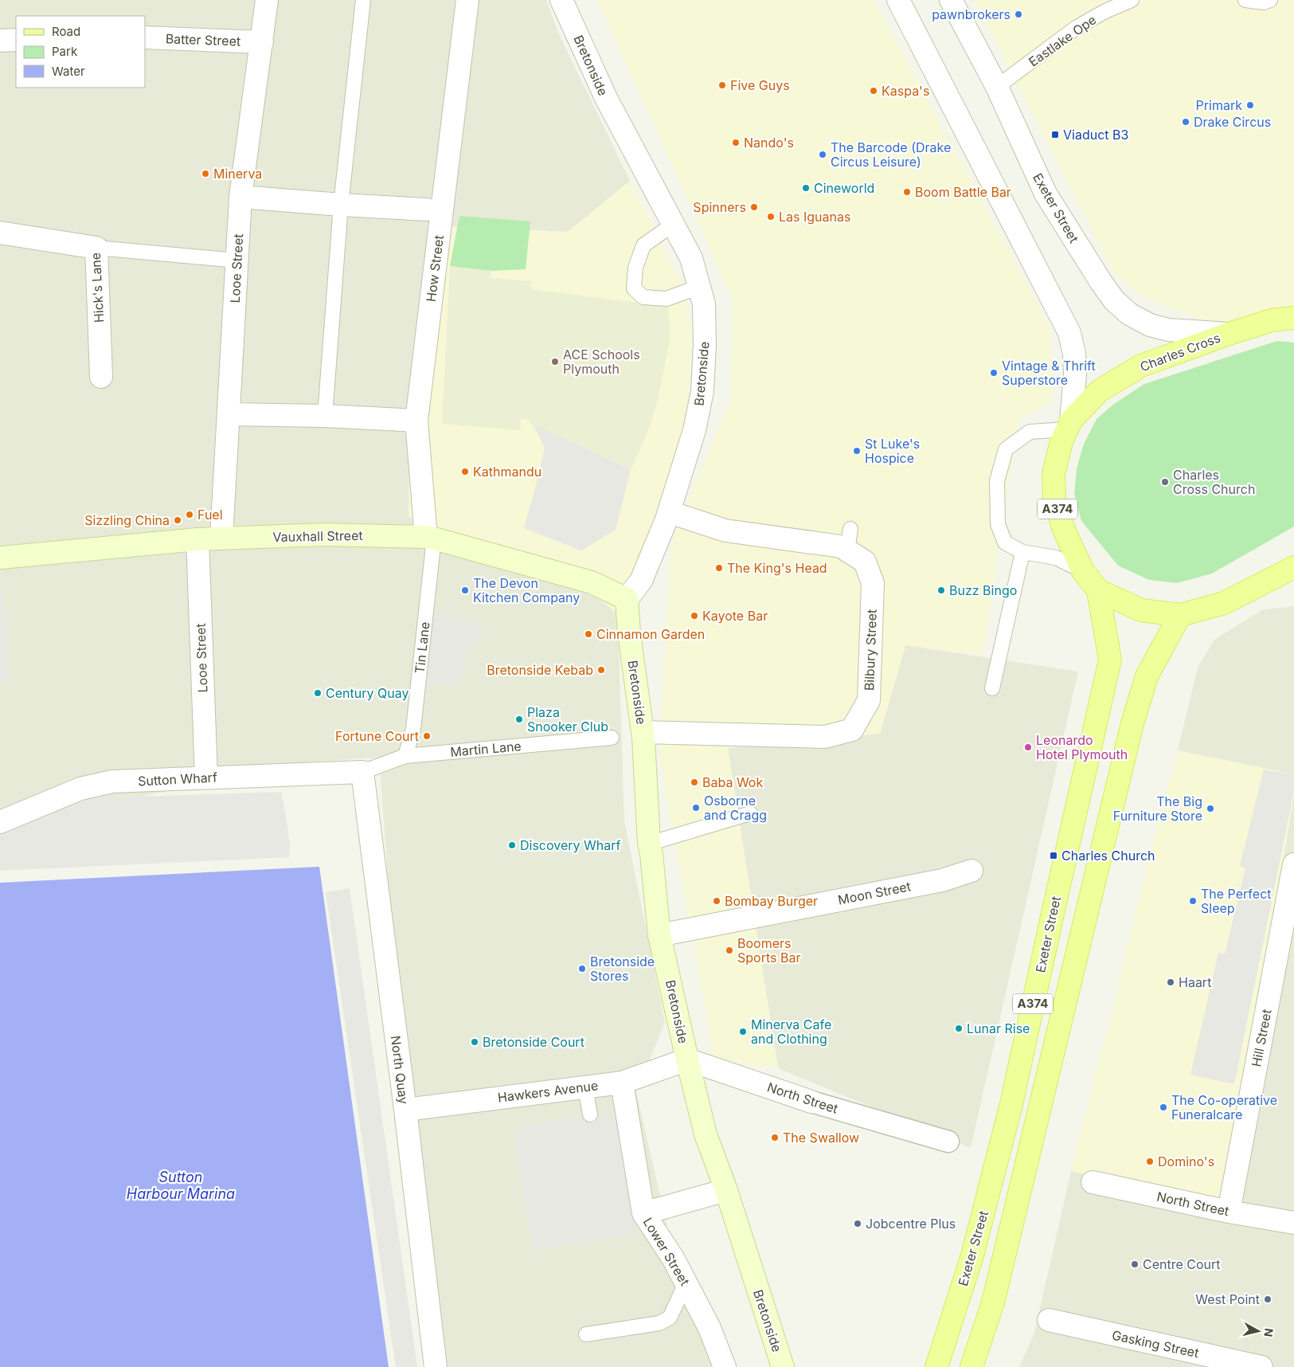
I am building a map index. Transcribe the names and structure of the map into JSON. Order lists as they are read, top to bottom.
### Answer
{
  "streets": {
    "main road": [
      "Bretonside",
      "Exeter Street",
      "Charles Cross",
      "A374",
      "Vauxhall Street"
    ],
    "street": [
      "Batter Street",
      "Looe Street",
      "How Street",
      "Hick's Lane",
      "Bilbury Street",
      "Sutton Wharf",
      "Moon Street",
      "Hill Street",
      "North Quay",
      "Hawkers Avenue",
      "North Street",
      "Lower Street",
      "Gasking Street"
    ],
    "lane": ["Eastlake Ope", "Tin Lane", "Martin Lane"]
  },
  "crossings": [
    ["Batter Street", "Looe Street"],
    ["Eastlake Ope", "Exeter Street"],
    ["Bretonside", "Vauxhall Street"],
    ["Bretonside", "Bilbury Street"],
    ["Bretonside", "Moon Street"],
    ["Bretonside", "Hawkers Avenue"],
    ["Bretonside", "North Street"],
    ["Exeter Street", "Charles Cross"],
    ["Looe Street", "Vauxhall Street"],
    ["Looe Street", "Sutton Wharf"],
    ["How Street", "Vauxhall Street"],
    ["How Street", "Tin Lane"],
    ["Charles Cross", "A374"],
    ["Vauxhall Street", "Tin Lane"],
    ["Tin Lane", "Martin Lane"],
    ["Martin Lane", "Sutton Wharf"],
    ["Martin Lane", "North Quay"],
    ["Sutton Wharf", "North Quay"],
    ["Hill Street", "North Street"],
    ["North Quay", "Hawkers Avenue"],
    ["Hawkers Avenue", "North Street"],
    ["Hawkers Avenue", "Lower Street"]
  ],
  "water": ["Sutton Harbour Marina"],
  "places": {
    "other": [
      "pawnbrokers",
      "Five Guys",
      "Kaspa's",
      "Primark",
      "Drake Circus",
      "Nando's",
      "The Barcode (Drake Circus Leisure)",
      "Minerva",
      "Cineworld",
      "Boom Battle Bar",
      "Spinners",
      "Las Iguanas",
      "ACE Schools Plymouth",
      "Vintage & Thrift Superstore",
      "St Luke's Hospice",
      "Kathmandu",
      "Charles Cross Church",
      "Fuel",
      "Sizzling China",
      "The King's Head",
      "The Devon Kitchen Company",
      "Buzz Bingo",
      "Kayote Bar",
      "Cinnamon Garden",
      "Bretonside Kebab",
      "Century Quay",
      "Plaza Snooker Club",
      "Fortune Court",
      "Leonardo Hotel Plymouth",
      "Baba Wok",
      "Osborne and Cragg",
      "The Big Furniture Store",
      "Discovery Wharf",
      "Bombay Burger",
      "The Perfect Sleep",
      "Boomers Sports Bar",
      "Bretonside Stores",
      "Haart",
      "Lunar Rise",
      "Minerva Cafe and Clothing",
      "Bretonside Court",
      "The Co-operative Funeralcare",
      "The Swallow",
      "Domino's",
      "Jobcentre Plus",
      "Centre Court",
      "West Point"
    ],
    "transit": ["Viaduct B3", "Charles Church"]
  },
  "legend": ["Road", "Park", "Water"],
  "north": "right"
}
